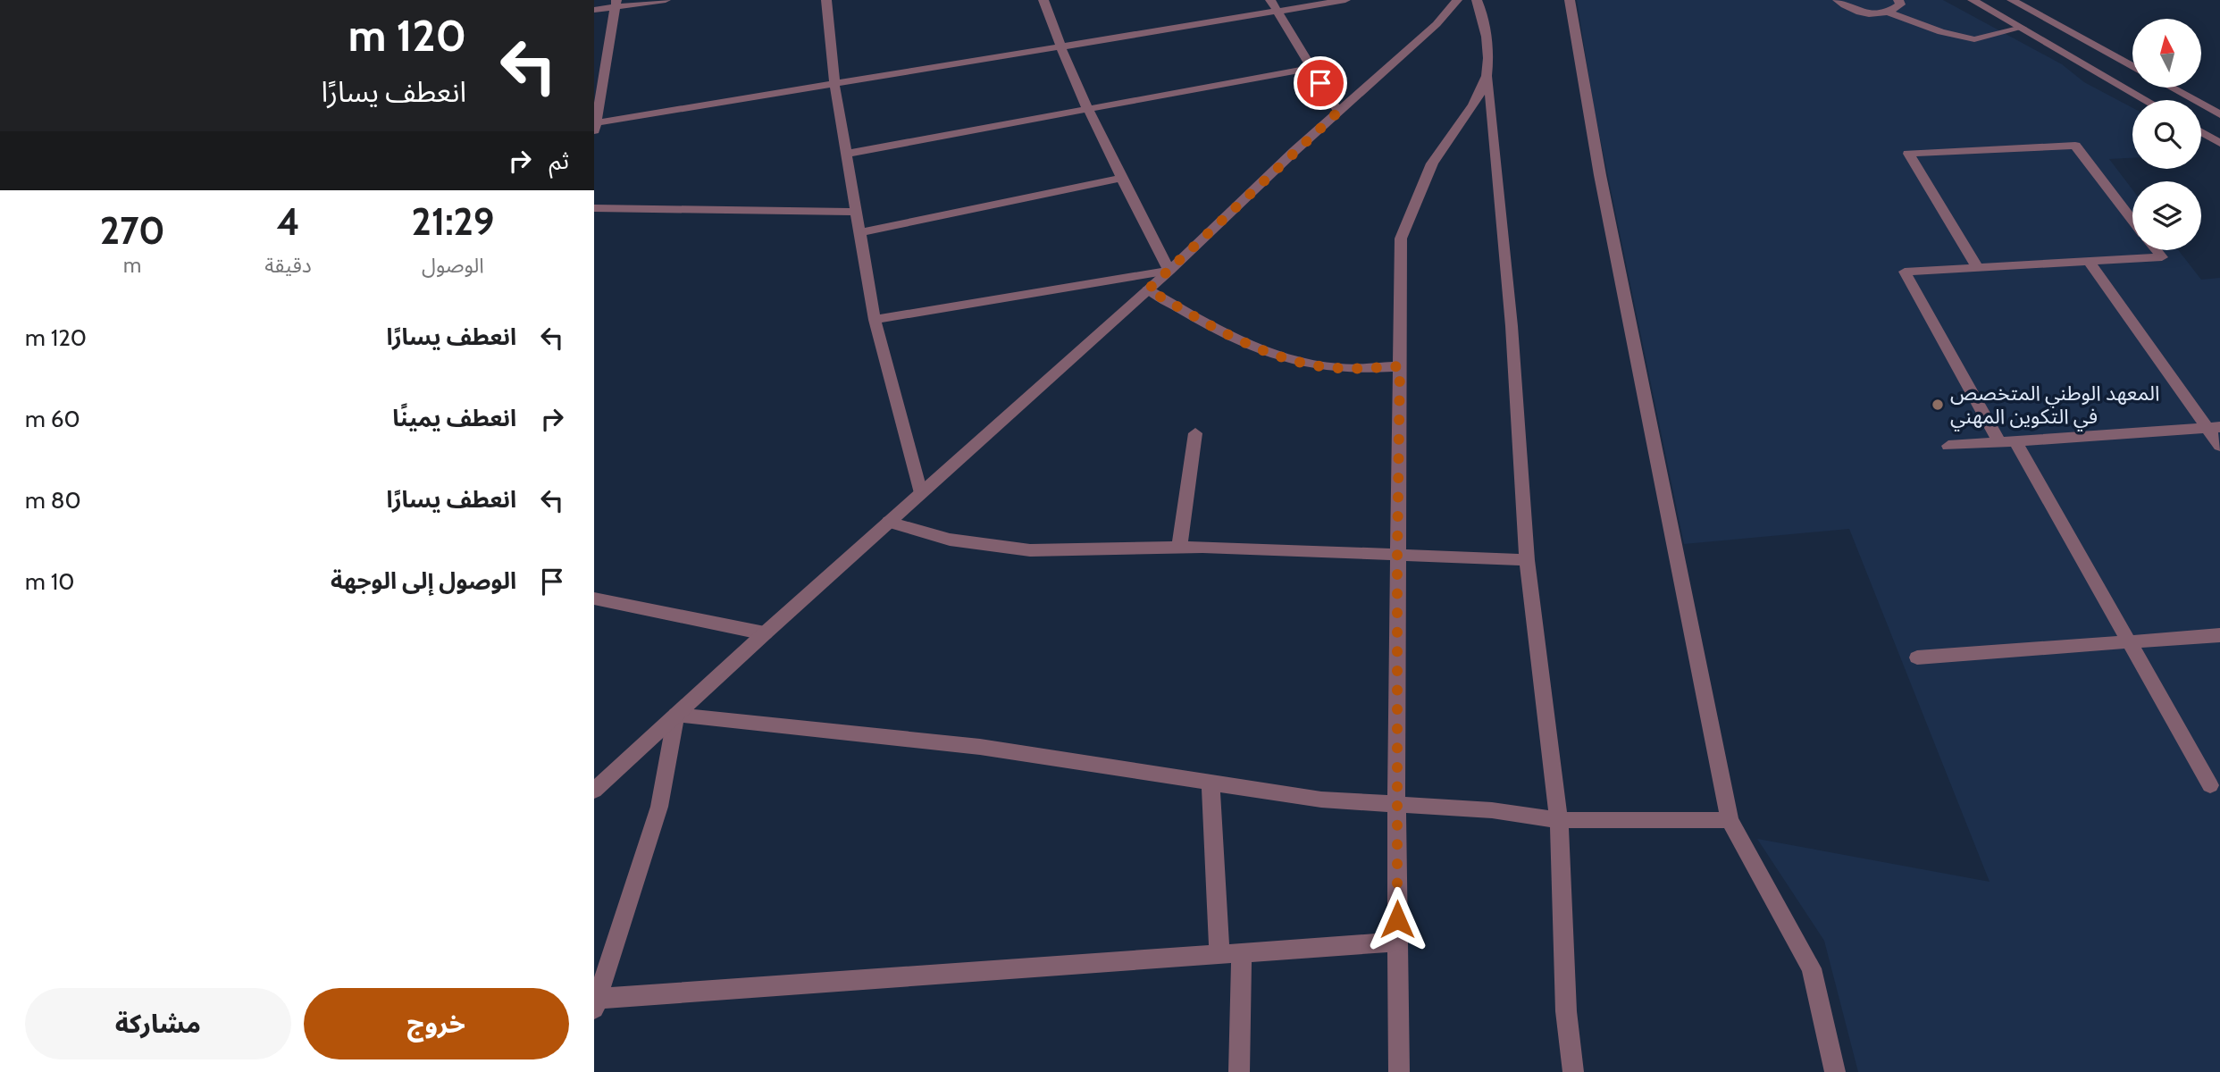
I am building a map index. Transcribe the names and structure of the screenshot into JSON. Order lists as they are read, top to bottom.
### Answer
{
  "places": ["المعهد الوطني المتخصص في التكوين المهني"],
  "north": "top",
  "page": {
    "turn": ["120 m", "انعطف يسارًا"],
    "then": "ثم",
    "eta": [
      "21:29",
      "الوصول",
      "4",
      "دقيقة",
      "270",
      "m"
    ],
    "list": [
      {
        "name": "انعطف يسارًا",
        "value": "120 m"
      },
      {
        "name": "انعطف يمينًا",
        "value": "60 m"
      },
      {
        "name": "انعطف يسارًا",
        "value": "80 m"
      },
      {
        "name": "الوصول إلى الوجهة",
        "value": "10 m"
      }
    ],
    "buttons": ["خروج", "مشاركة"]
  }
}
